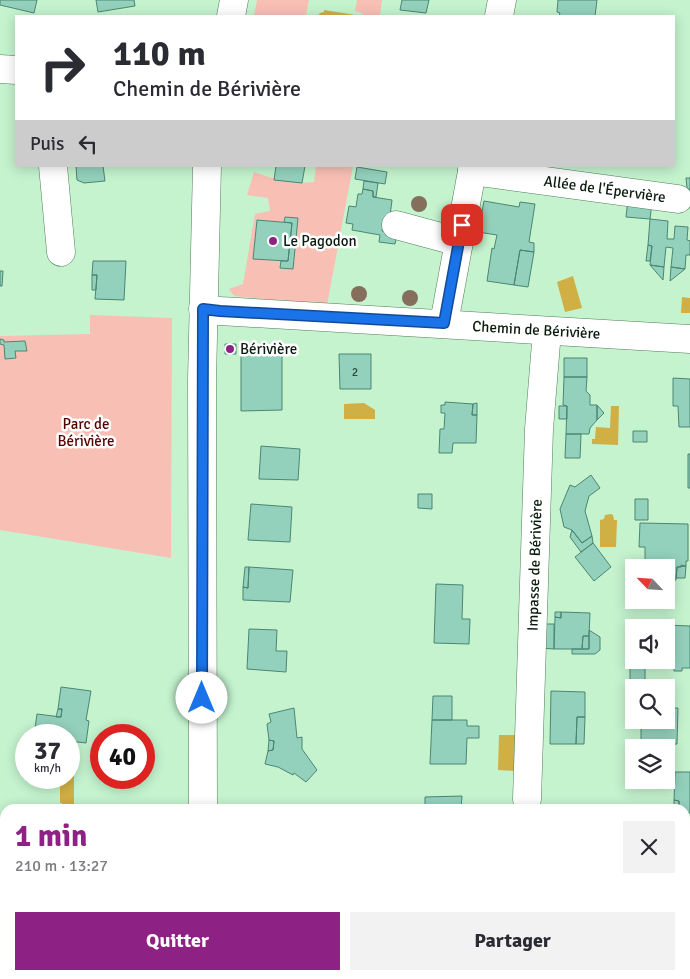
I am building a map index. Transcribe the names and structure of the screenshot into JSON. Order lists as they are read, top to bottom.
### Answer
{
  "streets": {
    "street": ["Allée de l'Épervière", "Chemin de Bérivière", "Impasse de Bérivière"]
  },
  "crossings": [
    ["Chemin de Bérivière", "Impasse de Bérivière"]
  ],
  "parks": ["Parc de Bérivière"],
  "places": ["Le Pagodon", "Bérivière"],
  "house_numbers": ["2"],
  "north": "top left",
  "page": {
    "turn": ["110 m", "Chemin de Bérivière"],
    "then": "Puis",
    "speed": "37 km/h",
    "limit": "40",
    "heading": ["1 min", "210 m · 13:27"],
    "buttons": ["Quitter", "Partager"]
  }
}
